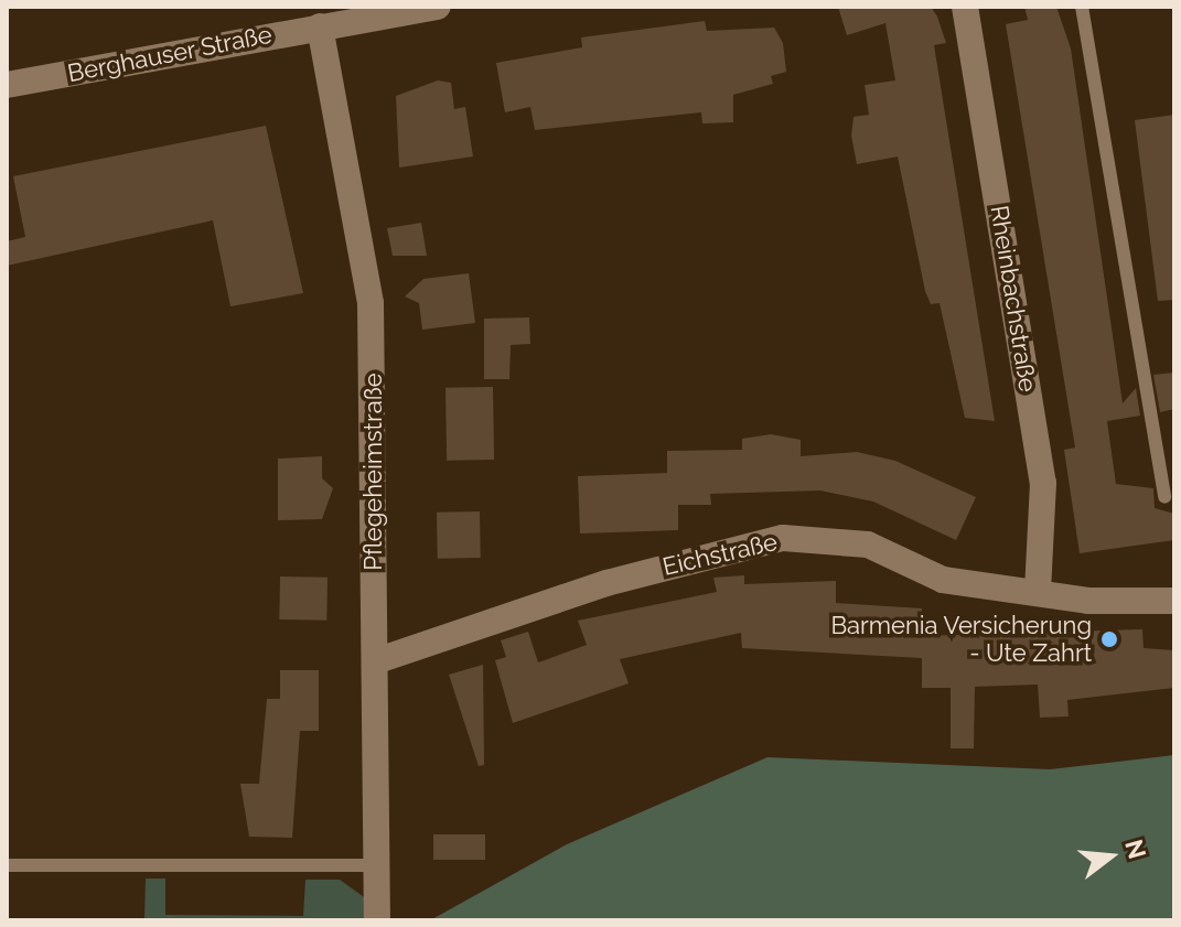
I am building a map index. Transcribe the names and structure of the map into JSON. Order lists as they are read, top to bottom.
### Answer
{
  "streets": {
    "street": [
      "Berghauser Straße",
      "Rheinbachstraße",
      "Pflegeheimstraße",
      "Eichstraße"
    ]
  },
  "crossings": [
    ["Berghauser Straße", "Pflegeheimstraße"],
    ["Rheinbachstraße", "Eichstraße"],
    ["Pflegeheimstraße", "Eichstraße"]
  ],
  "places": ["Barmenia Versicherung - Ute Zahrt"],
  "north": "right"
}
